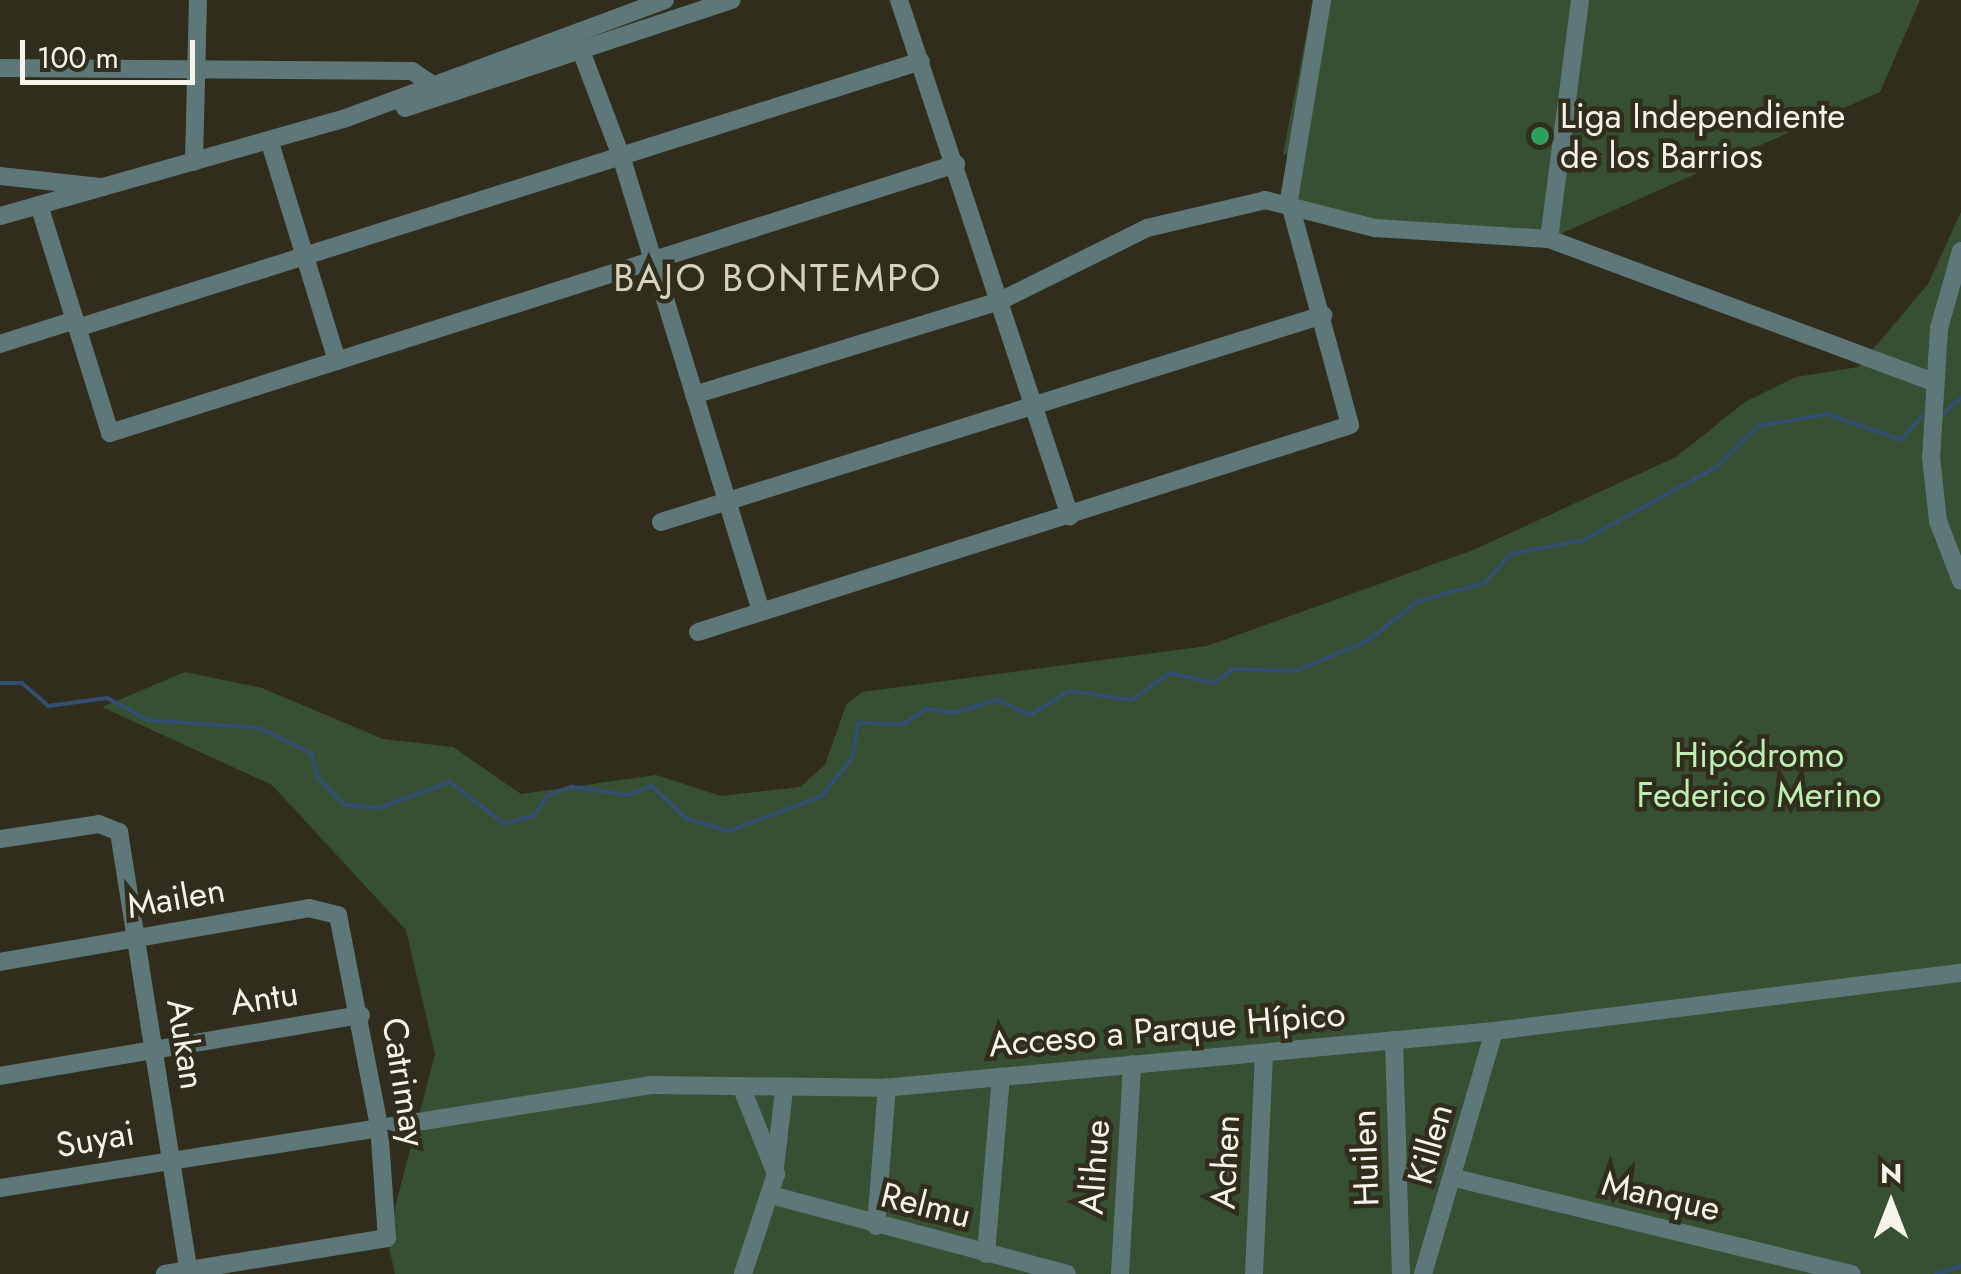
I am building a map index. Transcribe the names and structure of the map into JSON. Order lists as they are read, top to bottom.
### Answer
{
  "streets": {
    "street": [
      "Mailen",
      "Antu",
      "Acceso a Parque Hípico",
      "Aukan",
      "Catrimay",
      "Suyai",
      "Killen",
      "Huilen",
      "Achen",
      "Alihue",
      "Manque",
      "Relmu"
    ]
  },
  "crossings": [
    ["Mailen", "Aukan"],
    ["Mailen", "Catrimay"],
    ["Antu", "Aukan"],
    ["Antu", "Catrimay"],
    ["Acceso a Parque Hípico", "Catrimay"],
    ["Acceso a Parque Hípico", "Suyai"],
    ["Acceso a Parque Hípico", "Killen"],
    ["Acceso a Parque Hípico", "Huilen"],
    ["Acceso a Parque Hípico", "Achen"],
    ["Acceso a Parque Hípico", "Alihue"],
    ["Aukan", "Catrimay"],
    ["Aukan", "Suyai"],
    ["Catrimay", "Suyai"],
    ["Killen", "Manque"]
  ],
  "districts": ["BAJO BONTEMPO"],
  "parks": ["Hipódromo Federico Merino"],
  "places": ["Liga Independiente de los Barrios"],
  "scale_bar": "100 m",
  "north": "top"
}
